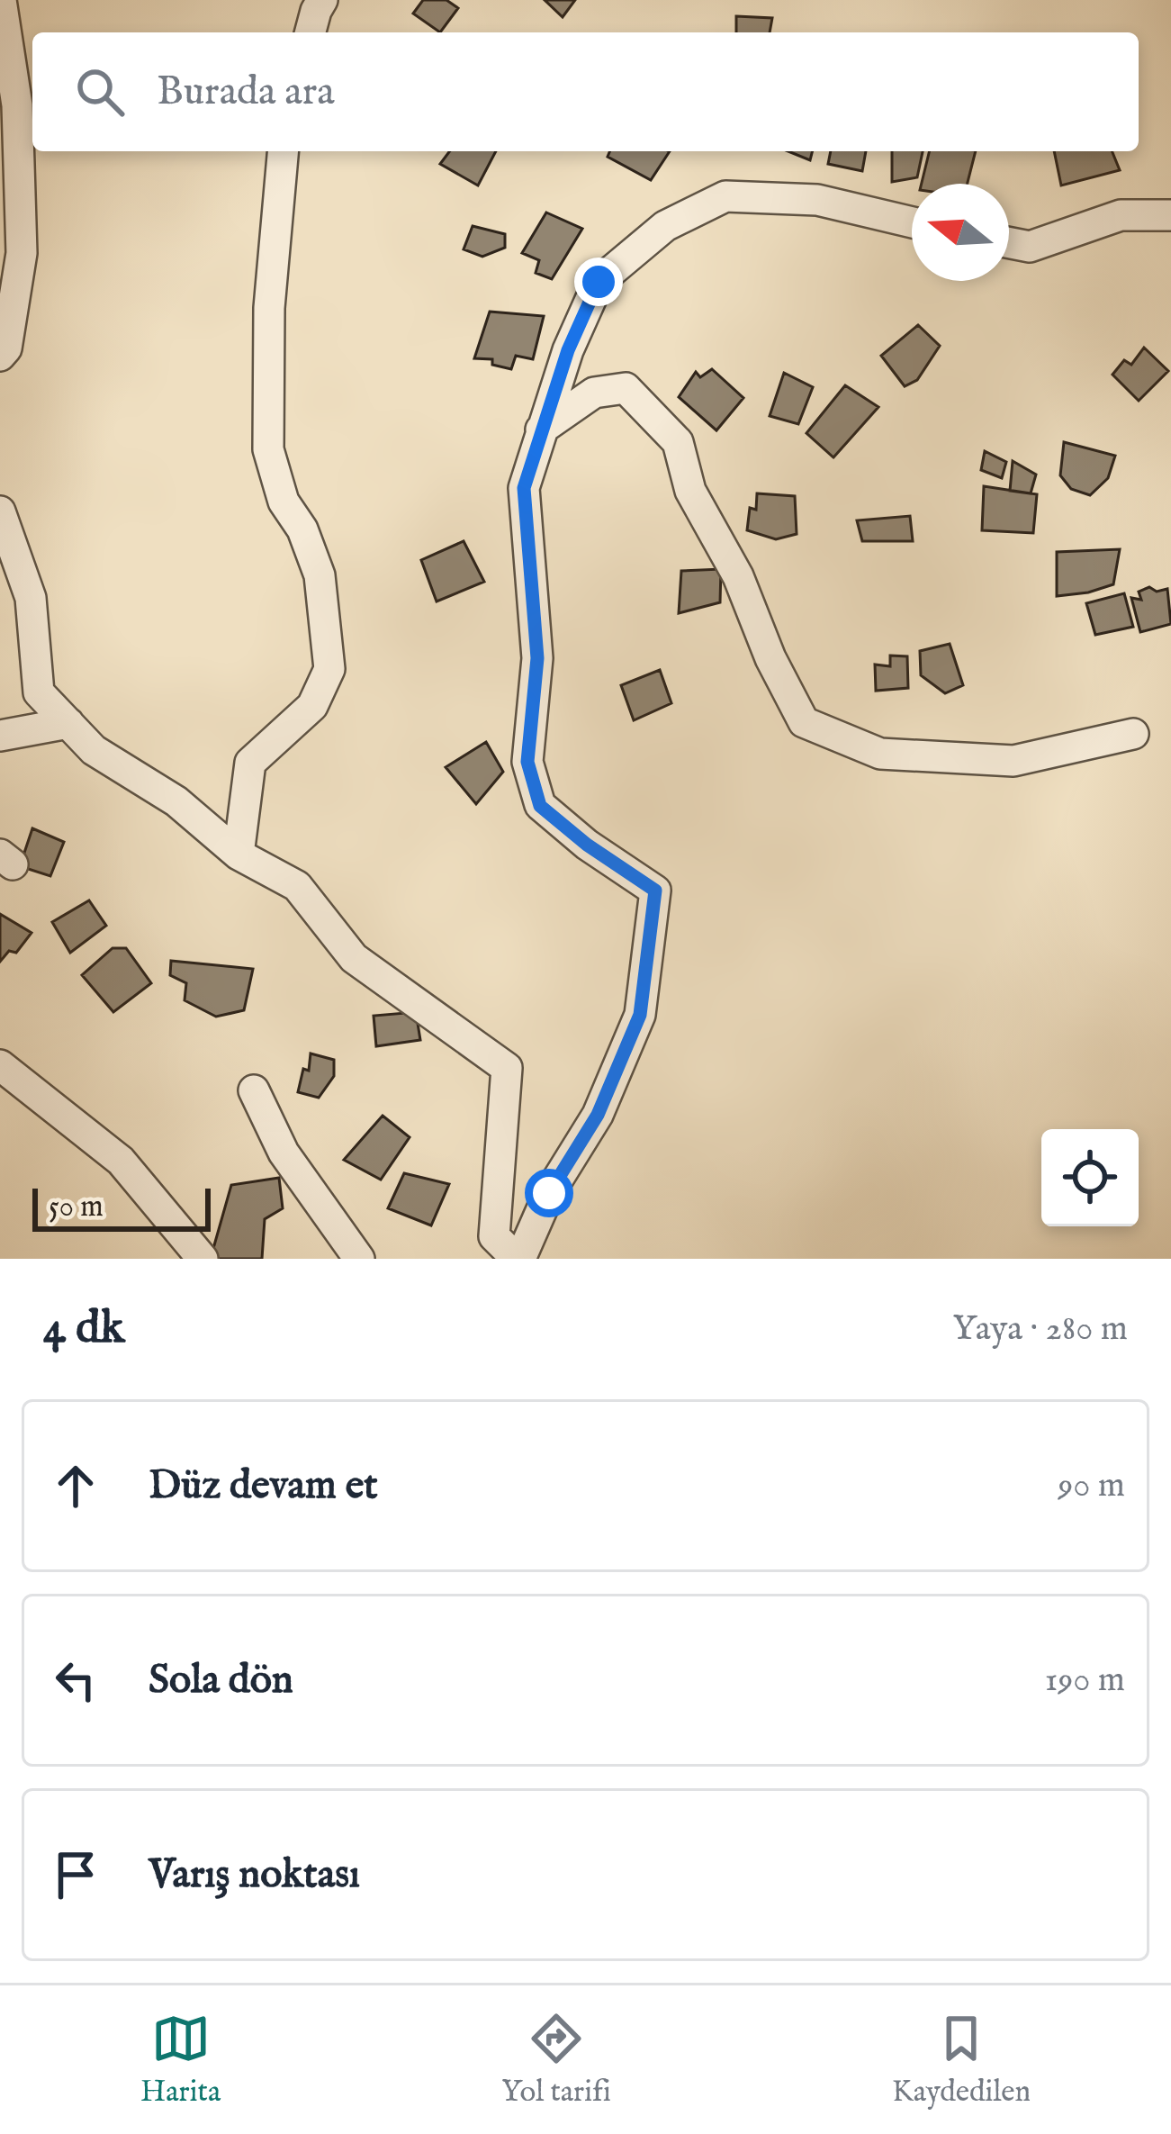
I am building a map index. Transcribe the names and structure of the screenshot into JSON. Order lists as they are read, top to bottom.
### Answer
{
  "scale_bar": "50 m",
  "north": "left",
  "page": {
    "search": "Burada ara",
    "scale": "50 m",
    "heading": ["4 dk", "Yaya · 280 m"],
    "list": [
      ["Düz devam et", "90 m"],
      ["Sola dön", "190 m"],
      "Varış noktası"
    ],
    "nav": ["Harita", "Yol tarifi", "Kaydedilen"]
  }
}
